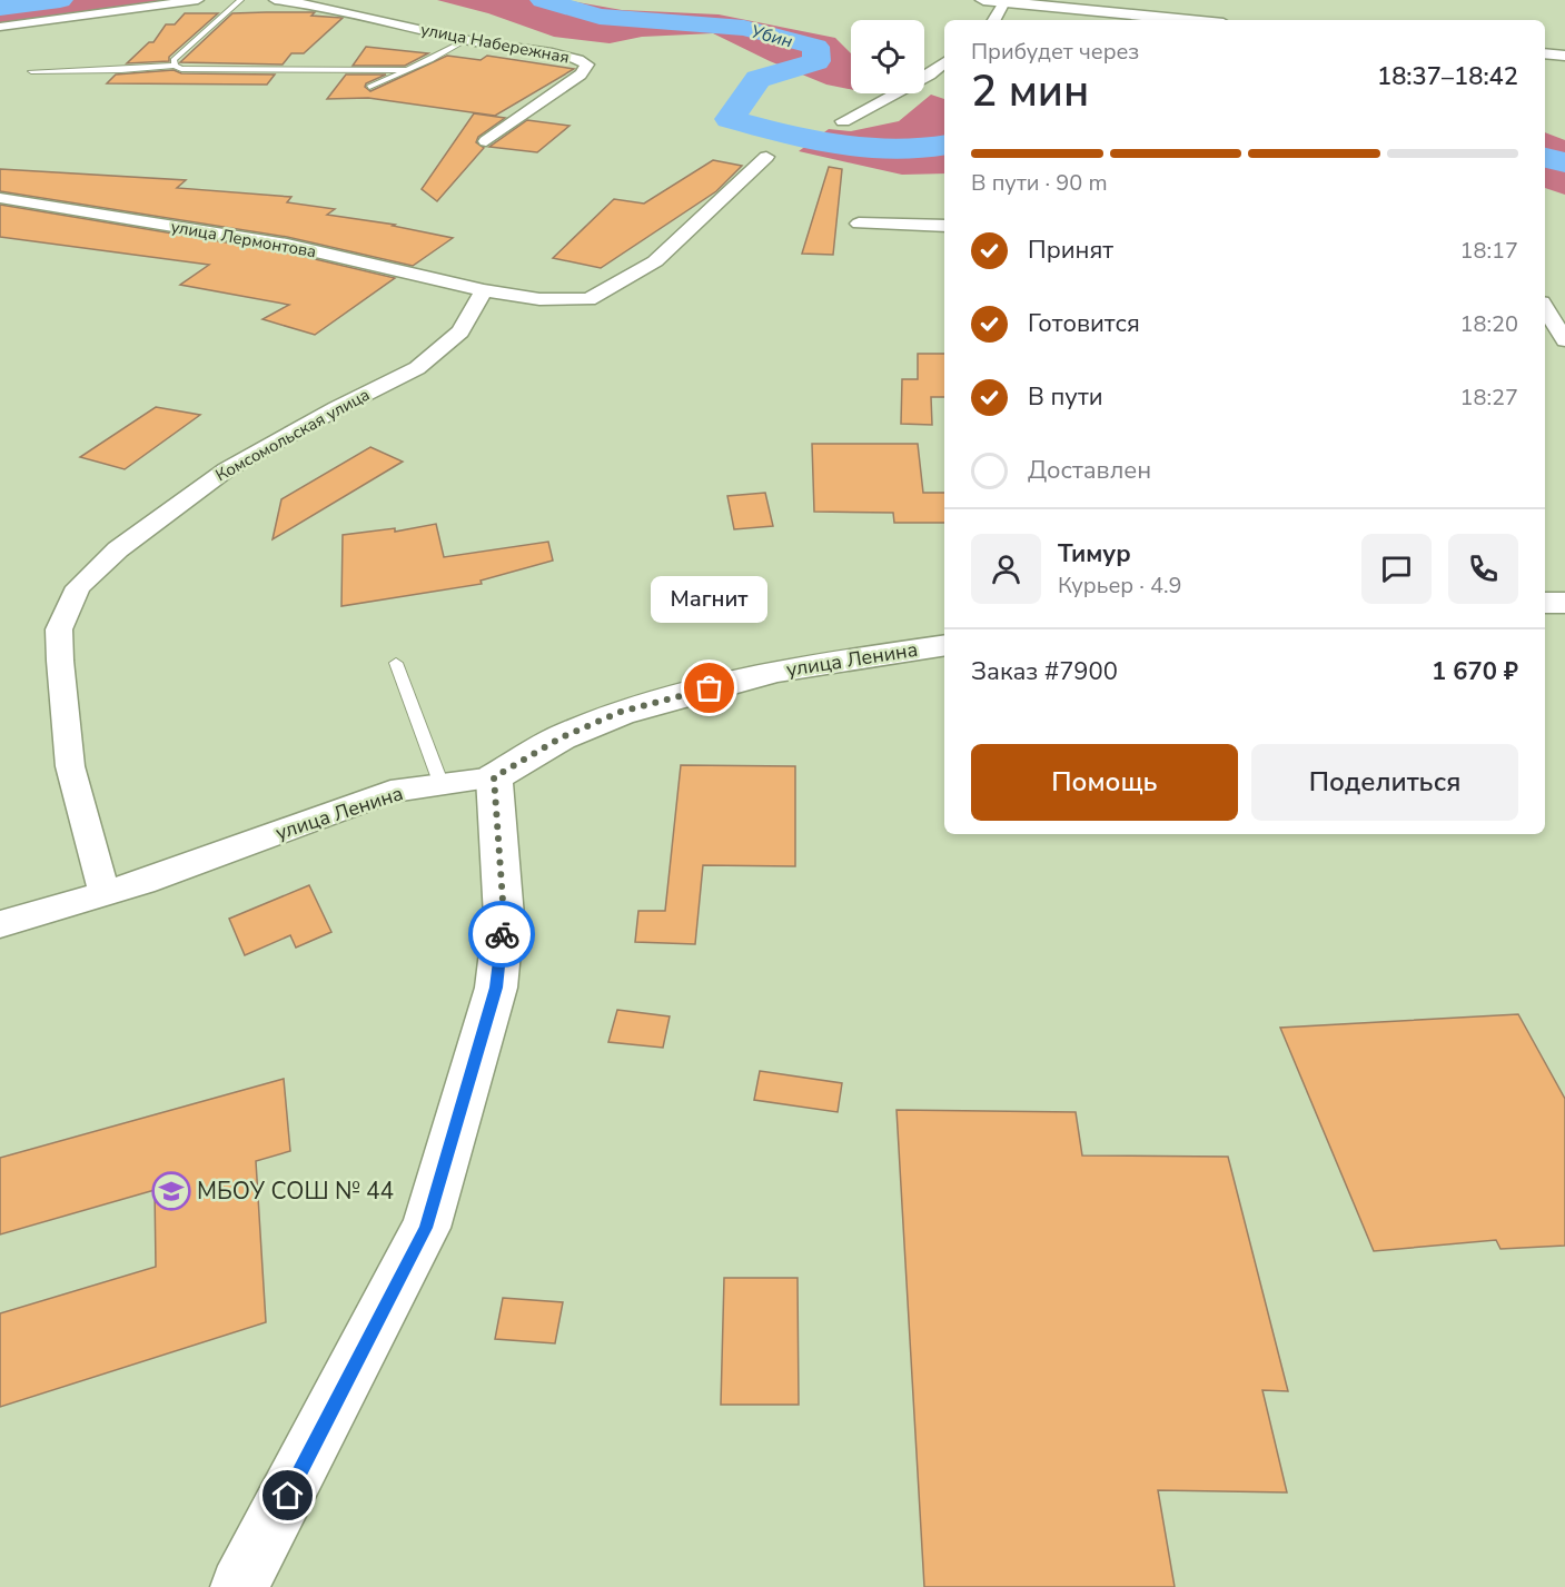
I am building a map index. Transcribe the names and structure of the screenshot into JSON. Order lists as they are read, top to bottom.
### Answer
{
  "streets": {
    "street": [
      "улица Набережная",
      "улица Лермонтова",
      "Комсомольская улица",
      "улица Ленина"
    ]
  },
  "crossings": [
    ["улица Лермонтова", "Комсомольская улица"],
    ["Комсомольская улица", "улица Ленина"]
  ],
  "water": ["Убин"],
  "places": {
    "other": ["Магнит"],
    "school or university": ["МБОУ СОШ № 44"]
  },
  "page": {
    "heading": ["2 мин", "Прибудет через", "18:37–18:42"],
    "panel": [
      "Тимур",
      "Курьер · 4.9",
      "Заказ #7900",
      "1 670 ₽"
    ],
    "bar": "В пути · 90 m",
    "list": [
      ["Принят", "18:17"],
      ["Готовится", "18:20"],
      ["В пути", "18:27"],
      "Доставлен"
    ],
    "bubble": "Магнит",
    "buttons": ["Помощь", "Поделиться"]
  }
}
